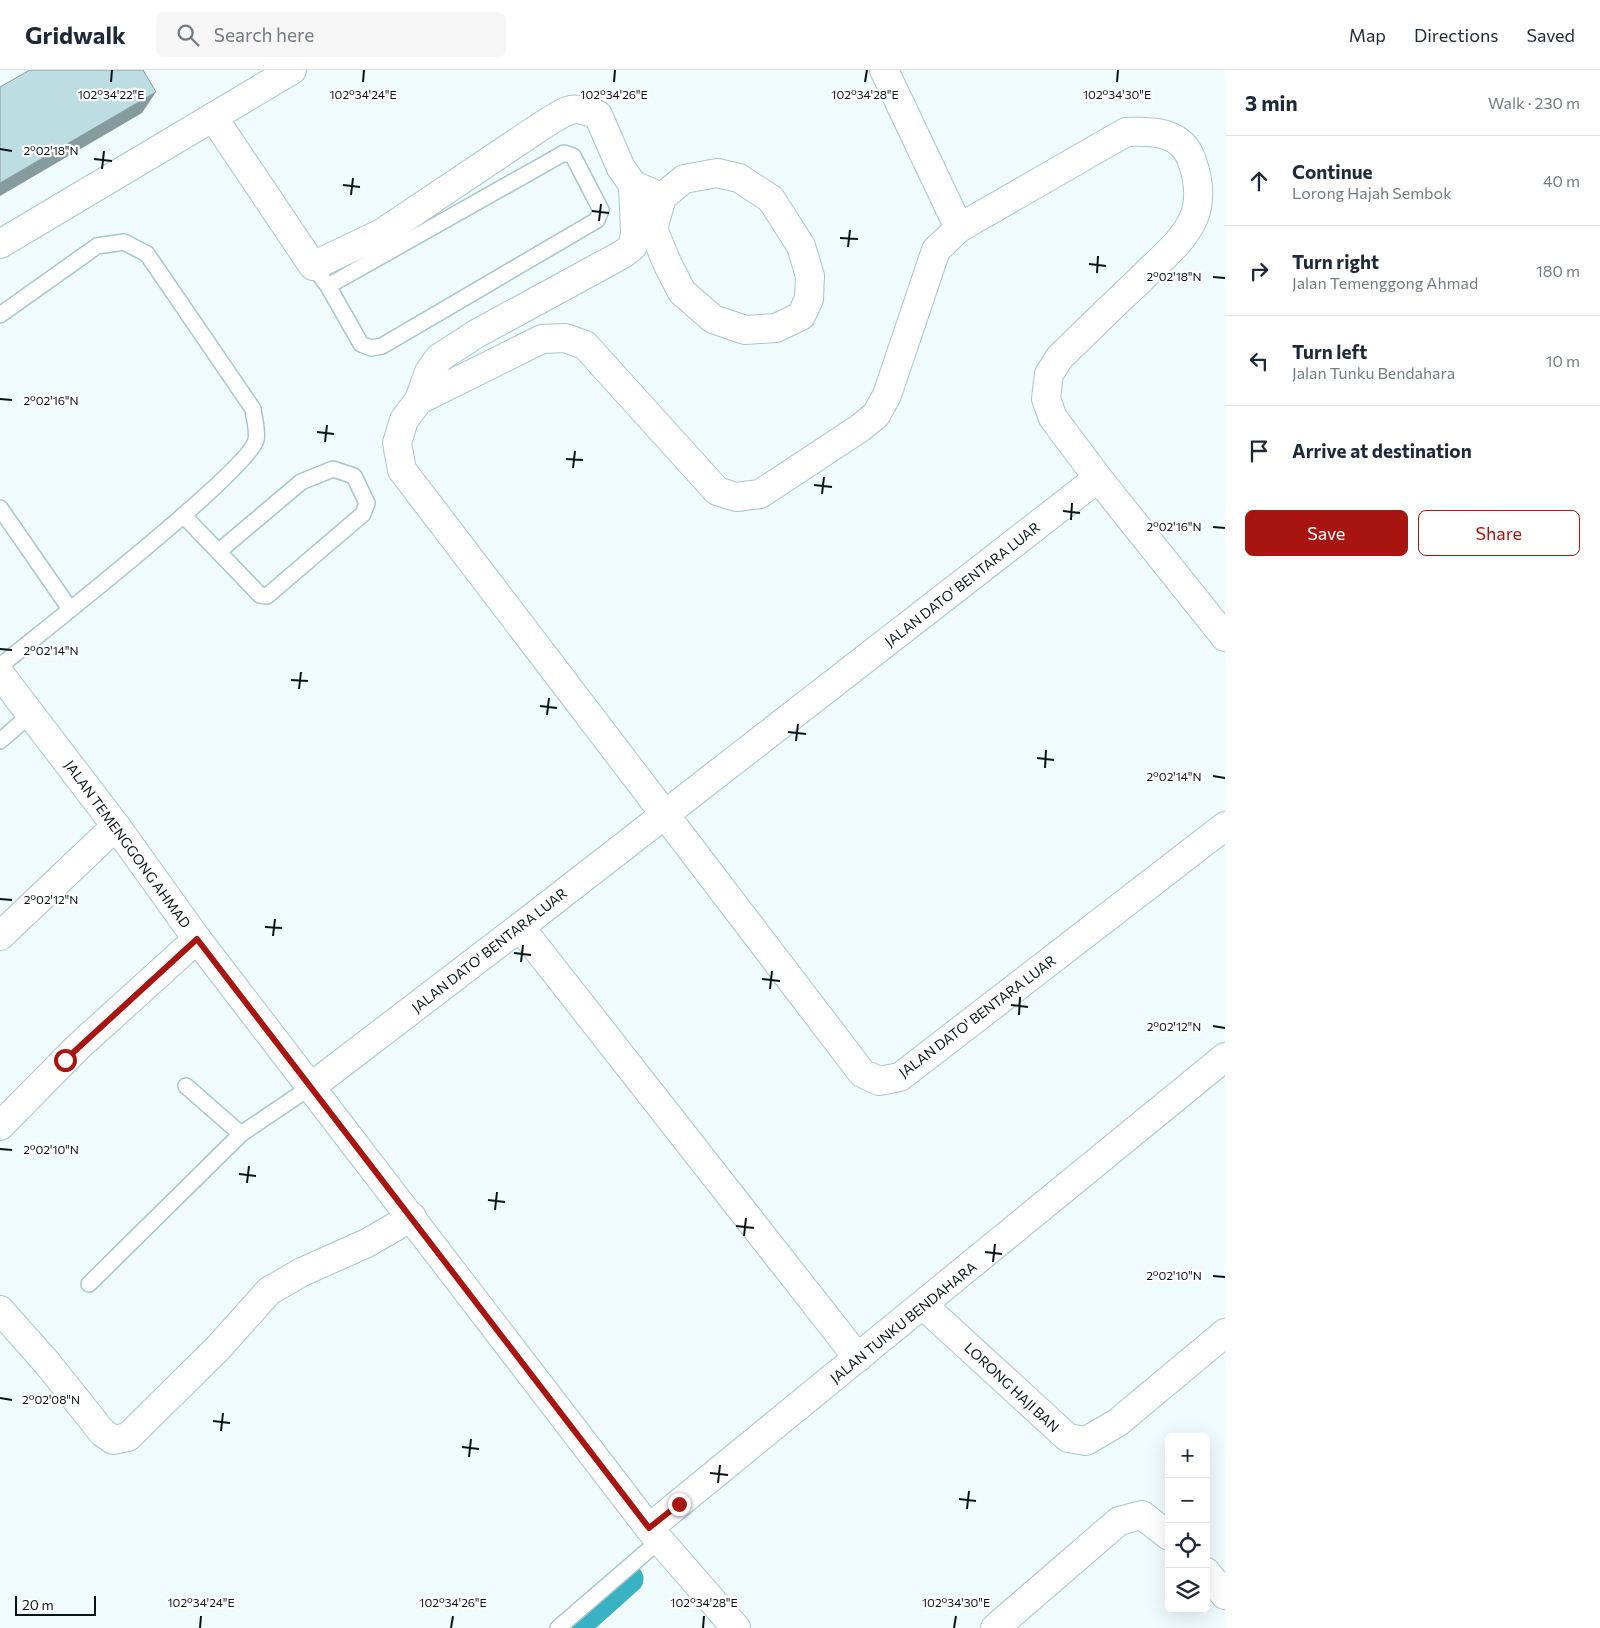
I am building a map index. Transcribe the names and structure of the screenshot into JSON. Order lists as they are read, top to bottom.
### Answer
{
  "streets": {
    "street": [
      "JALAN DATO' BENTARA LUAR",
      "JALAN TEMENGGONG AHMAD",
      "JALAN TUNKU BENDAHARA",
      "LORONG HAJI BAN"
    ]
  },
  "crossings": [
    ["JALAN DATO' BENTARA LUAR", "JALAN TEMENGGONG AHMAD"],
    ["JALAN TEMENGGONG AHMAD", "JALAN TUNKU BENDAHARA"],
    ["JALAN TUNKU BENDAHARA", "LORONG HAJI BAN"]
  ],
  "scale_bar": "20 m",
  "page": {
    "header": "Gridwalk",
    "search": "Search here",
    "nav": ["Map", "Directions", "Saved"],
    "heading": ["3 min", "Walk · 230 m"],
    "list": [
      ["Continue", "Lorong Hajah Sembok", "40 m"],
      ["Turn right", "Jalan Temenggong Ahmad", "180 m"],
      ["Turn left", "Jalan Tunku Bendahara", "10 m"],
      "Arrive at destination"
    ],
    "buttons": ["Save", "Share"],
    "map_buttons": ["+", "−"],
    "scale": "20 m"
  },
  "coordinates": [
    "102°34'22\"E",
    "102°34'24\"E",
    "102°34'26\"E",
    "102°34'28\"E",
    "102°34'30\"E",
    "2°02'18\"N",
    "2°02'16\"N",
    "2°02'14\"N",
    "2°02'12\"N",
    "2°02'10\"N",
    "2°02'08\"N"
  ]
}
